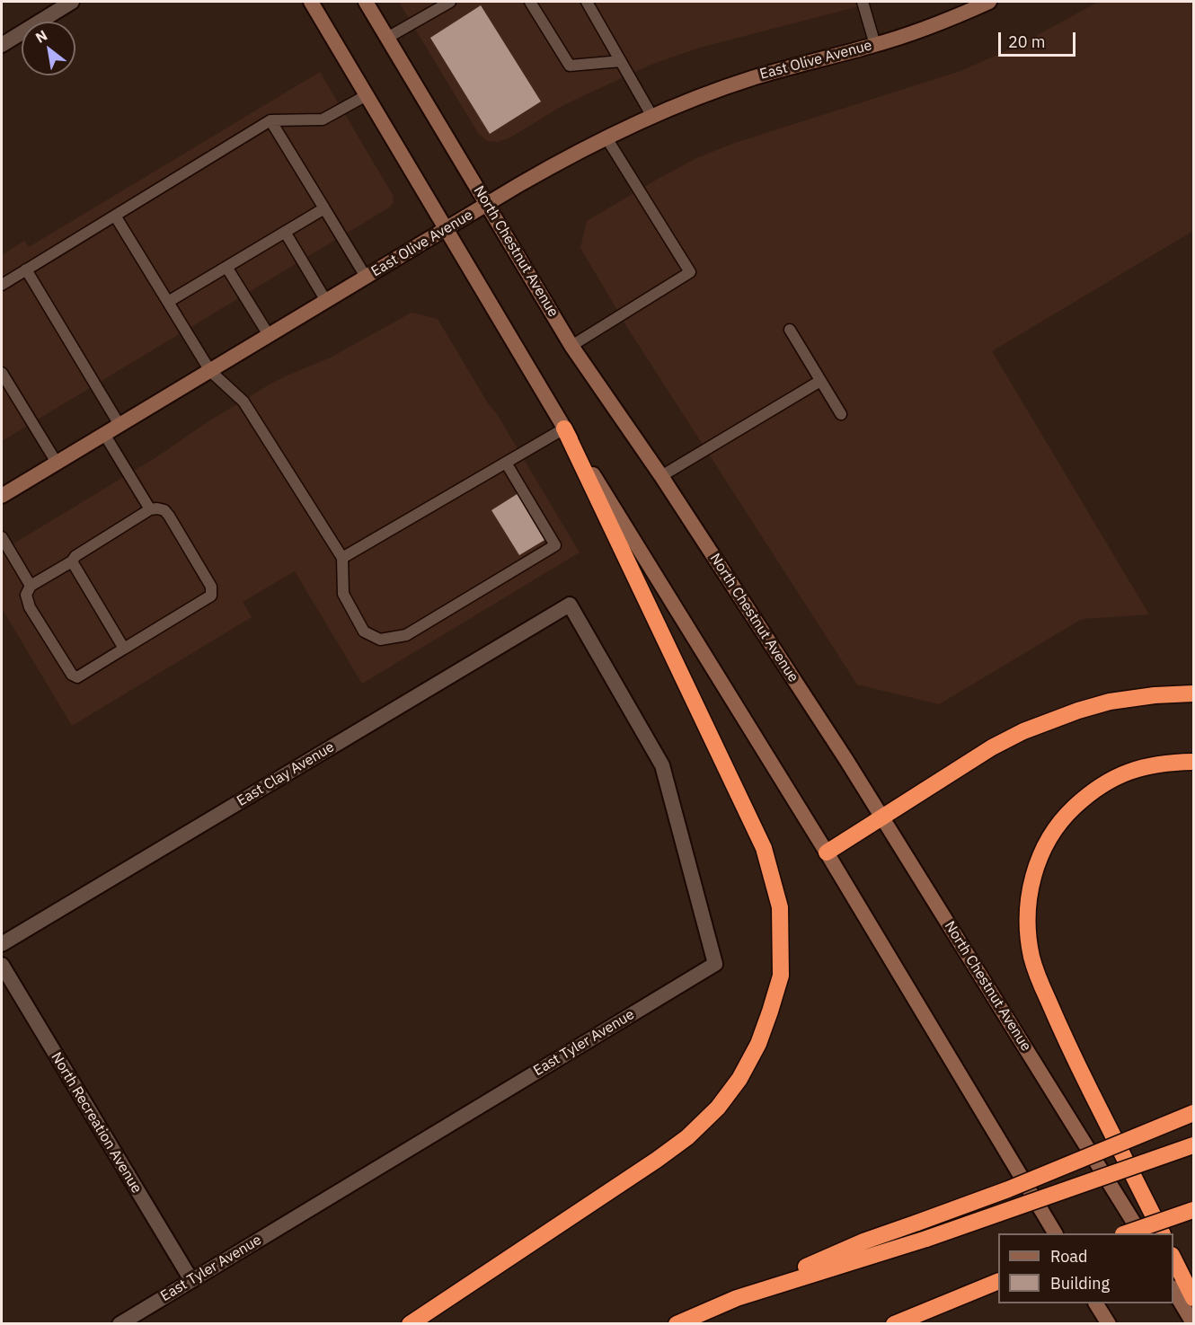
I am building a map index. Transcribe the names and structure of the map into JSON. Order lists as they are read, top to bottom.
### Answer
{
  "streets": {
    "main road": ["East Olive Avenue", "North Chestnut Avenue"],
    "street": ["East Clay Avenue", "East Tyler Avenue", "North Recreation Avenue"]
  },
  "crossings": [
    ["East Olive Avenue", "North Chestnut Avenue"],
    ["East Clay Avenue", "East Tyler Avenue"],
    ["East Tyler Avenue", "North Recreation Avenue"]
  ],
  "legend": ["Road", "Building"],
  "scale_bar": "20 m",
  "north": "top left"
}
